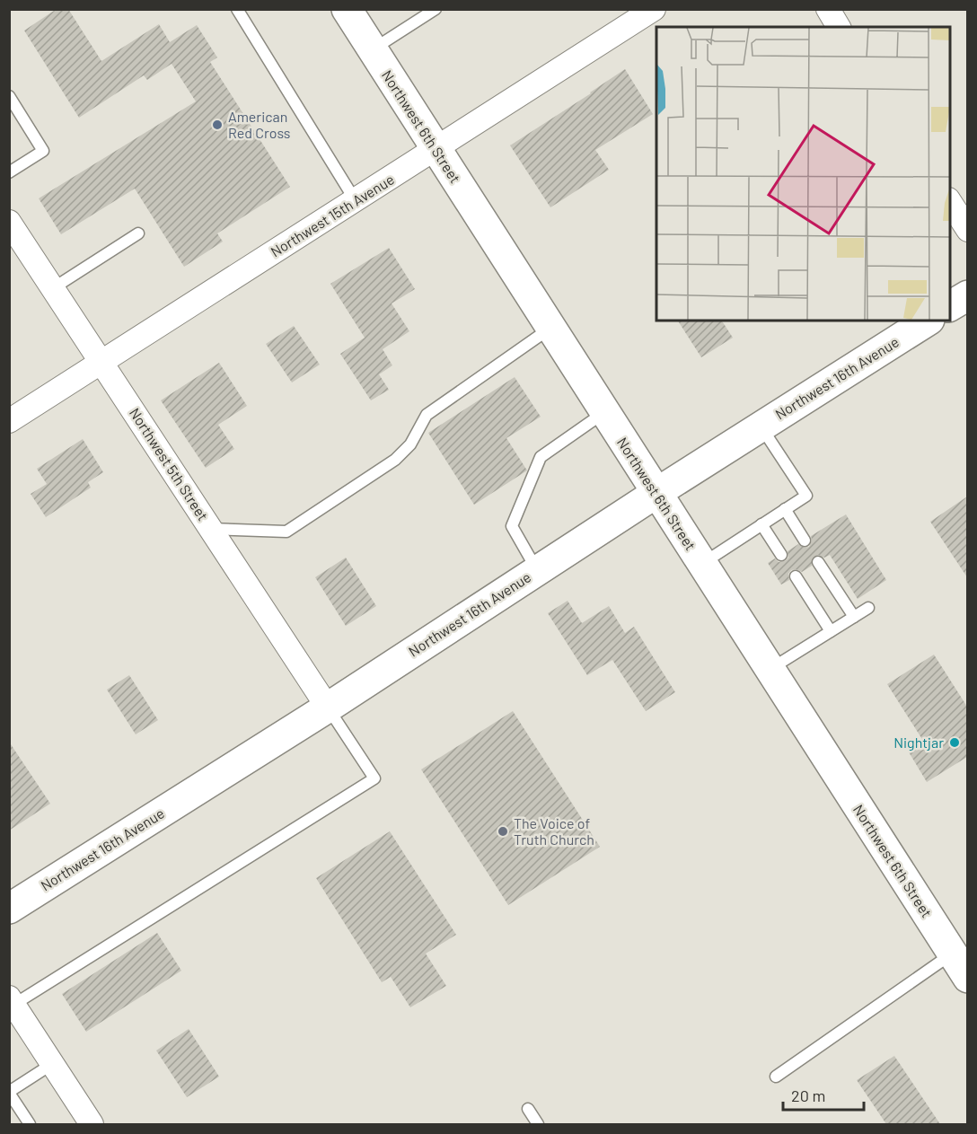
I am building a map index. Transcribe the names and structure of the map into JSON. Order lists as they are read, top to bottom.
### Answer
{
  "streets": {
    "main road": ["Northwest 6th Street", "Northwest 16th Avenue"],
    "street": ["Northwest 15th Avenue", "Northwest 5th Street"]
  },
  "crossings": [
    ["Northwest 6th Street", "Northwest 15th Avenue"],
    ["Northwest 6th Street", "Northwest 16th Avenue"],
    ["Northwest 15th Avenue", "Northwest 5th Street"],
    ["Northwest 16th Avenue", "Northwest 5th Street"]
  ],
  "places": ["American Red Cross", "Nightjar", "The Voice of Truth Church"],
  "scale_bar": "20 m"
}
